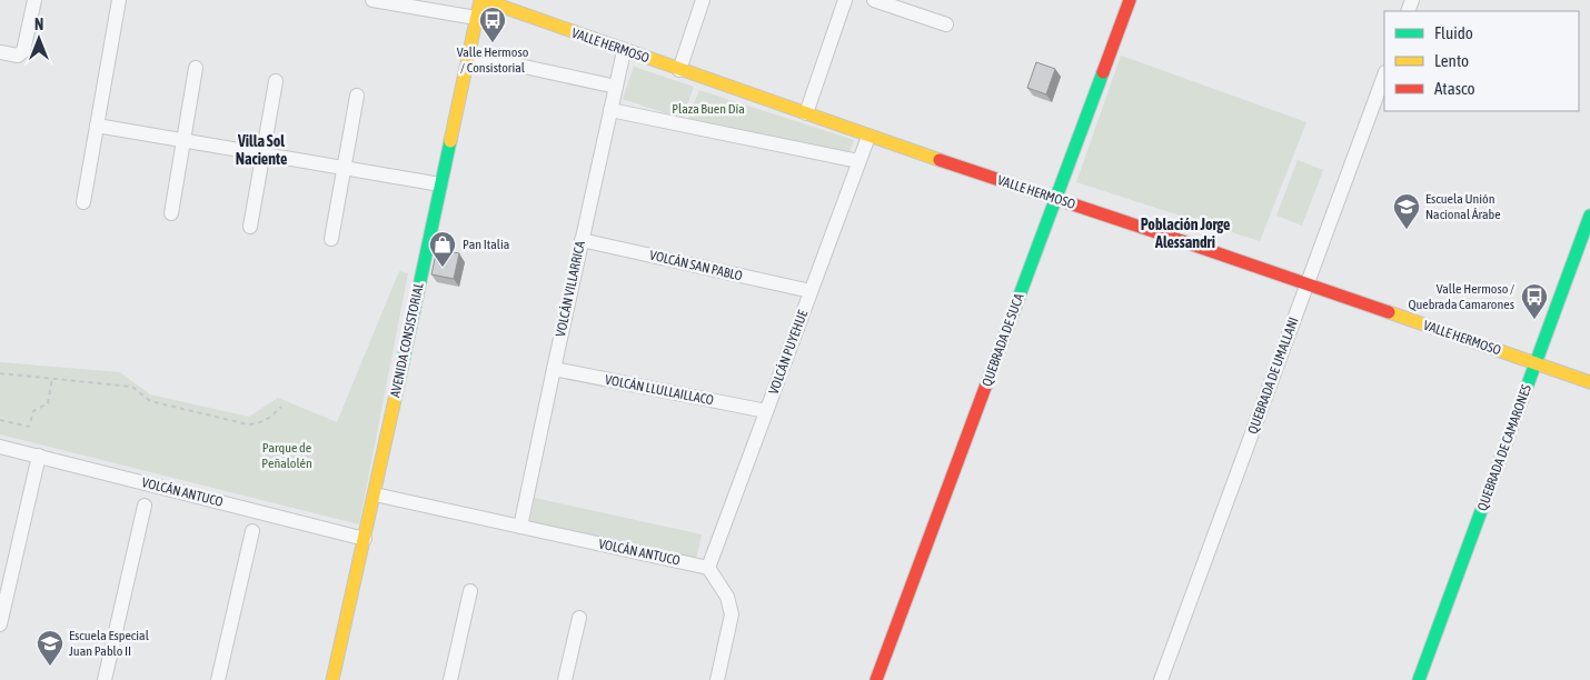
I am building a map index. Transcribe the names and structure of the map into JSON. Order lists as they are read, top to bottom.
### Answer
{
  "streets": {
    "street": [
      "VALLE HERMOSO",
      "VOLCÁN SAN PABLO",
      "VOLCÁN VILLARRICA",
      "AVENIDA CONSISTORIAL",
      "QUEBRADA DE SUCA",
      "VOLCÁN PUYEHUE",
      "QUEBRADA DE UMALLANI",
      "VOLCÁN LLULLAILLACO",
      "QUEBRADA DE CAMARONES",
      "VOLCÁN ANTUCO"
    ]
  },
  "crossings": [
    ["VALLE HERMOSO", "VOLCÁN VILLARRICA"],
    ["VALLE HERMOSO", "AVENIDA CONSISTORIAL"],
    ["VALLE HERMOSO", "QUEBRADA DE SUCA"],
    ["VALLE HERMOSO", "VOLCÁN PUYEHUE"],
    ["VALLE HERMOSO", "QUEBRADA DE UMALLANI"],
    ["VALLE HERMOSO", "QUEBRADA DE CAMARONES"],
    ["VOLCÁN SAN PABLO", "VOLCÁN VILLARRICA"],
    ["VOLCÁN SAN PABLO", "VOLCÁN PUYEHUE"],
    ["VOLCÁN VILLARRICA", "VOLCÁN LLULLAILLACO"],
    ["VOLCÁN VILLARRICA", "VOLCÁN ANTUCO"],
    ["AVENIDA CONSISTORIAL", "VOLCÁN ANTUCO"],
    ["VOLCÁN PUYEHUE", "VOLCÁN LLULLAILLACO"],
    ["VOLCÁN PUYEHUE", "VOLCÁN ANTUCO"]
  ],
  "districts": ["Villa Sol Naciente", "Población Jorge Alessandri"],
  "parks": ["Plaza Buen Día", "Parque de Peñalolén"],
  "places": {
    "bus stop": ["Valle Hermoso / Consistorial", "Valle Hermoso / Quebrada Camarones"],
    "school or university": ["Escuela Unión Nacional Árabe", "Escuela Especial Juan Pablo II"],
    "shop": ["Pan Italia"]
  },
  "legend": ["Fluido", "Lento", "Atasco"],
  "north": "top"
}
